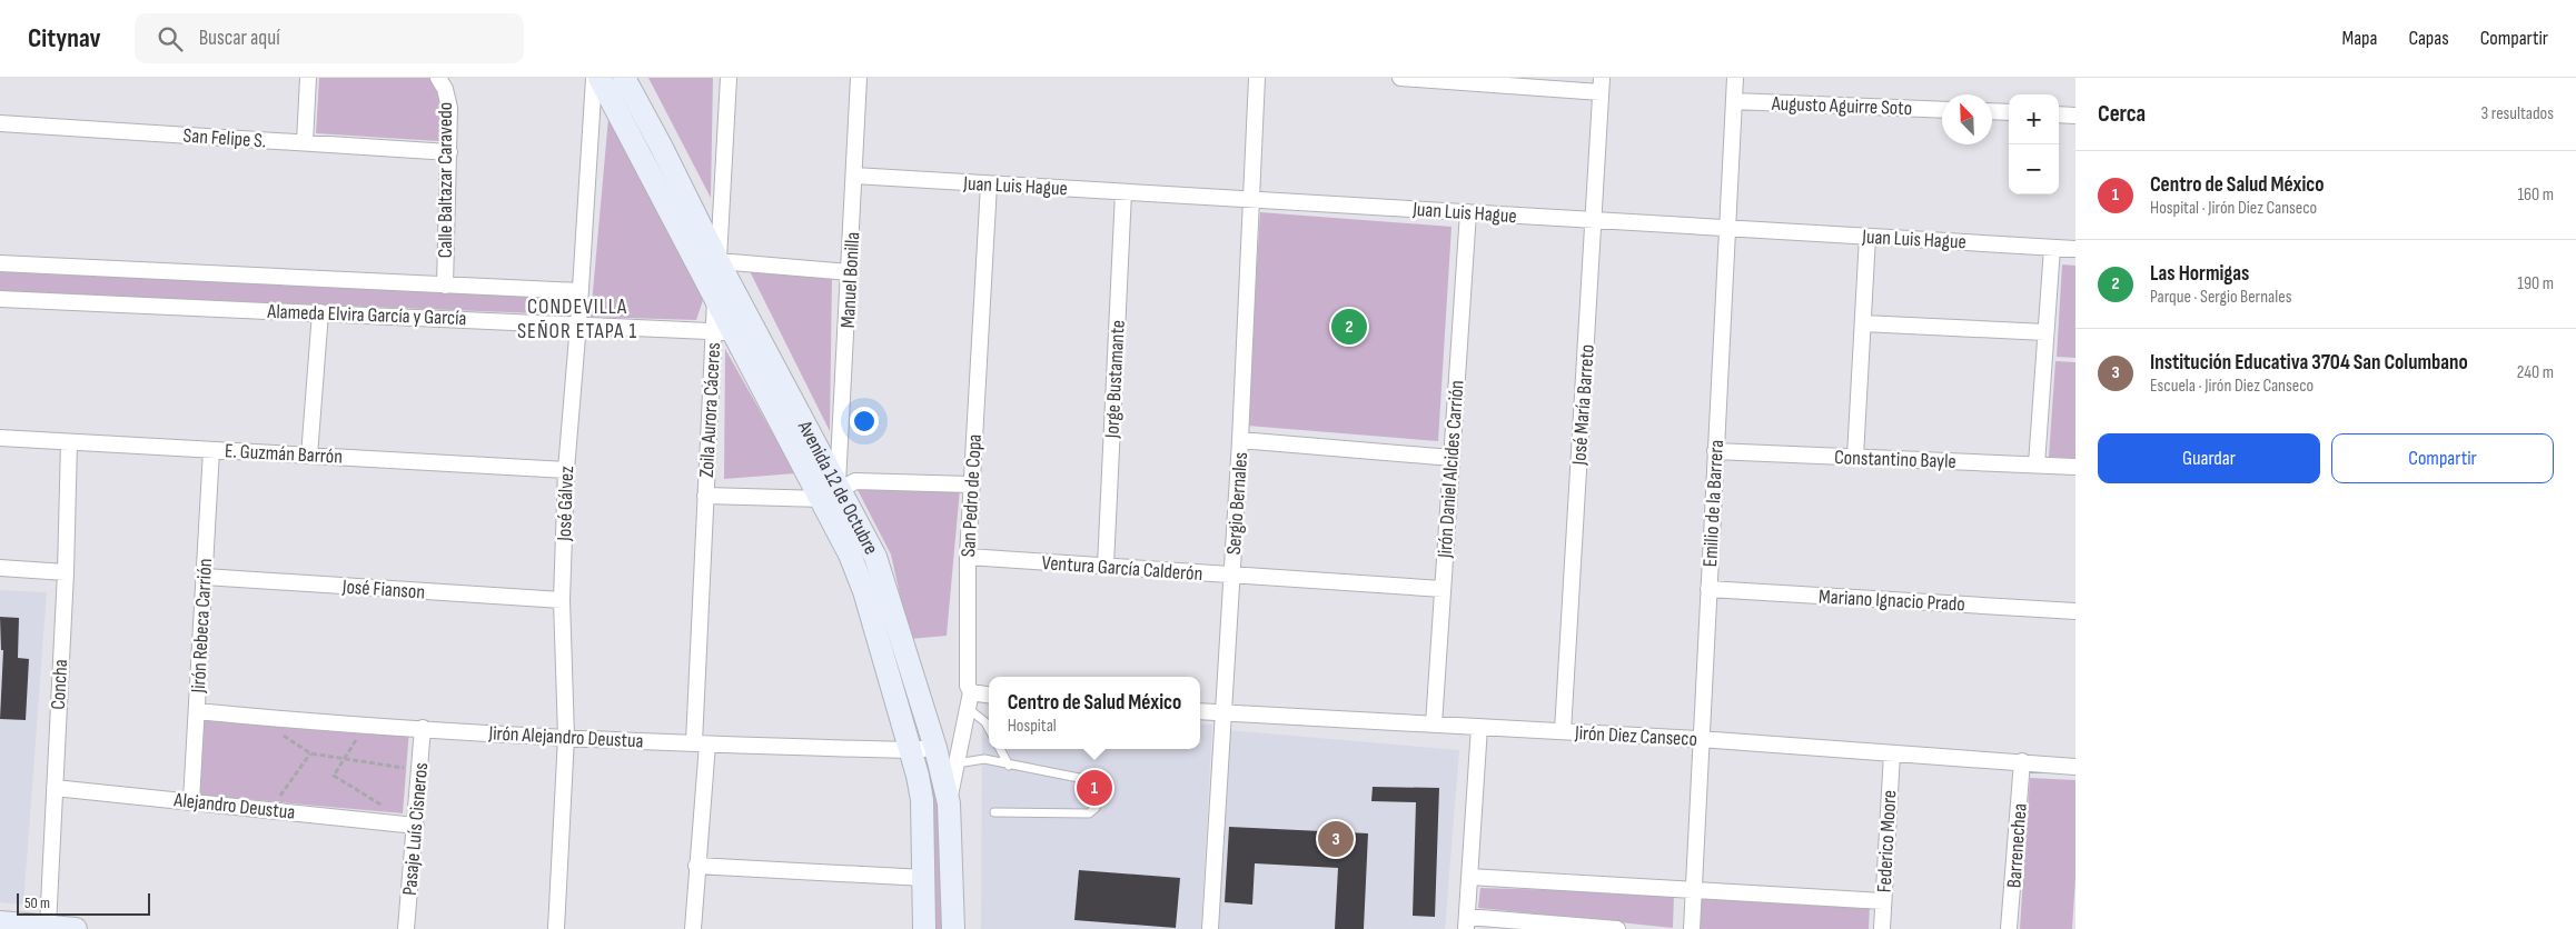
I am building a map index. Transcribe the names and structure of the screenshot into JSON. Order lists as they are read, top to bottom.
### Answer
{
  "streets": {
    "main road": ["Avenida 12 de Octubre"],
    "street": [
      "Augusto Aguirre Soto",
      "San Felipe S.",
      "Calle Baltazar Caravedo",
      "Juan Luis Hague",
      "Manuel Bonilla",
      "Alameda Elvira García y García",
      "Jorge Bustamante",
      "José María Barreto",
      "Zoila Aurora Cáceres",
      "E. Guzmán Barrón",
      "Constantino Bayle",
      "Jirón Daniel Alcides Carrión",
      "San Pedro de Copa",
      "José Gálvez",
      "Sergio Bernales",
      "Emilio de la Barrera",
      "Ventura García Calderón",
      "José Fianson",
      "Mariano Ignacio Prado",
      "Jirón Rebeca Carrión",
      "Concha",
      "Jirón Diez Canseco",
      "Jirón Alejandro Deustua",
      "Alejandro Deustua",
      "Pasaje Luís Cisneros",
      "Federico Moore",
      "Barrenechea"
    ]
  },
  "crossings": [
    ["Augusto Aguirre Soto", "Emilio de la Barrera"],
    ["San Felipe S.", "Calle Baltazar Caravedo"],
    ["Calle Baltazar Caravedo", "Alameda Elvira García y García"],
    ["Juan Luis Hague", "Manuel Bonilla"],
    ["Juan Luis Hague", "Jorge Bustamante"],
    ["Juan Luis Hague", "José María Barreto"],
    ["Juan Luis Hague", "Jirón Daniel Alcides Carrión"],
    ["Juan Luis Hague", "San Pedro de Copa"],
    ["Juan Luis Hague", "Sergio Bernales"],
    ["Juan Luis Hague", "Emilio de la Barrera"],
    ["Manuel Bonilla", "Avenida 12 de Octubre"],
    ["Alameda Elvira García y García", "Zoila Aurora Cáceres"],
    ["Alameda Elvira García y García", "Avenida 12 de Octubre"],
    ["Alameda Elvira García y García", "José Gálvez"],
    ["Jorge Bustamante", "Ventura García Calderón"],
    ["José María Barreto", "Jirón Diez Canseco"],
    ["Zoila Aurora Cáceres", "Avenida 12 de Octubre"],
    ["Zoila Aurora Cáceres", "Jirón Alejandro Deustua"],
    ["E. Guzmán Barrón", "José Gálvez"],
    ["E. Guzmán Barrón", "Jirón Rebeca Carrión"],
    ["E. Guzmán Barrón", "Concha"],
    ["Constantino Bayle", "Emilio de la Barrera"],
    ["Jirón Daniel Alcides Carrión", "Ventura García Calderón"],
    ["Jirón Daniel Alcides Carrión", "Jirón Diez Canseco"],
    ["Avenida 12 de Octubre", "San Pedro de Copa"],
    ["Avenida 12 de Octubre", "Jirón Alejandro Deustua"],
    ["San Pedro de Copa", "Ventura García Calderón"],
    ["José Gálvez", "José Fianson"],
    ["José Gálvez", "Jirón Alejandro Deustua"],
    ["Sergio Bernales", "Ventura García Calderón"],
    ["Sergio Bernales", "Jirón Diez Canseco"],
    ["Emilio de la Barrera", "Mariano Ignacio Prado"],
    ["Emilio de la Barrera", "Jirón Diez Canseco"],
    ["José Fianson", "Jirón Rebeca Carrión"],
    ["Jirón Rebeca Carrión", "Jirón Alejandro Deustua"],
    ["Jirón Rebeca Carrión", "Alejandro Deustua"],
    ["Concha", "Alejandro Deustua"],
    ["Jirón Diez Canseco", "Federico Moore"],
    ["Jirón Diez Canseco", "Barrenechea"],
    ["Jirón Alejandro Deustua", "Pasaje Luís Cisneros"],
    ["Alejandro Deustua", "Pasaje Luís Cisneros"]
  ],
  "districts": ["CONDEVILLA SEÑOR ETAPA 1"],
  "scale_bar": "50 m",
  "north": "top left",
  "page": {
    "header": "Citynav",
    "search": "Buscar aquí",
    "nav": ["Mapa", "Capas", "Compartir"],
    "heading": ["Cerca", "3 resultados"],
    "map_buttons": ["+", "−"],
    "list": [
      {
        "mark": "1",
        "name": "Centro de Salud México",
        "note": "Hospital · Jirón Diez Canseco",
        "value": "160 m"
      },
      {
        "mark": "2",
        "name": "Las Hormigas",
        "note": "Parque · Sergio Bernales",
        "value": "190 m"
      },
      {
        "mark": "3",
        "name": "Institución Educativa 3704 San Columbano",
        "note": "Escuela · Jirón Diez Canseco",
        "value": "240 m"
      }
    ],
    "pins": ["2", "1", "3"],
    "buttons": ["Guardar", "Compartir"],
    "popup": ["Centro de Salud México", "Hospital"],
    "scale": "50 m"
  }
}
